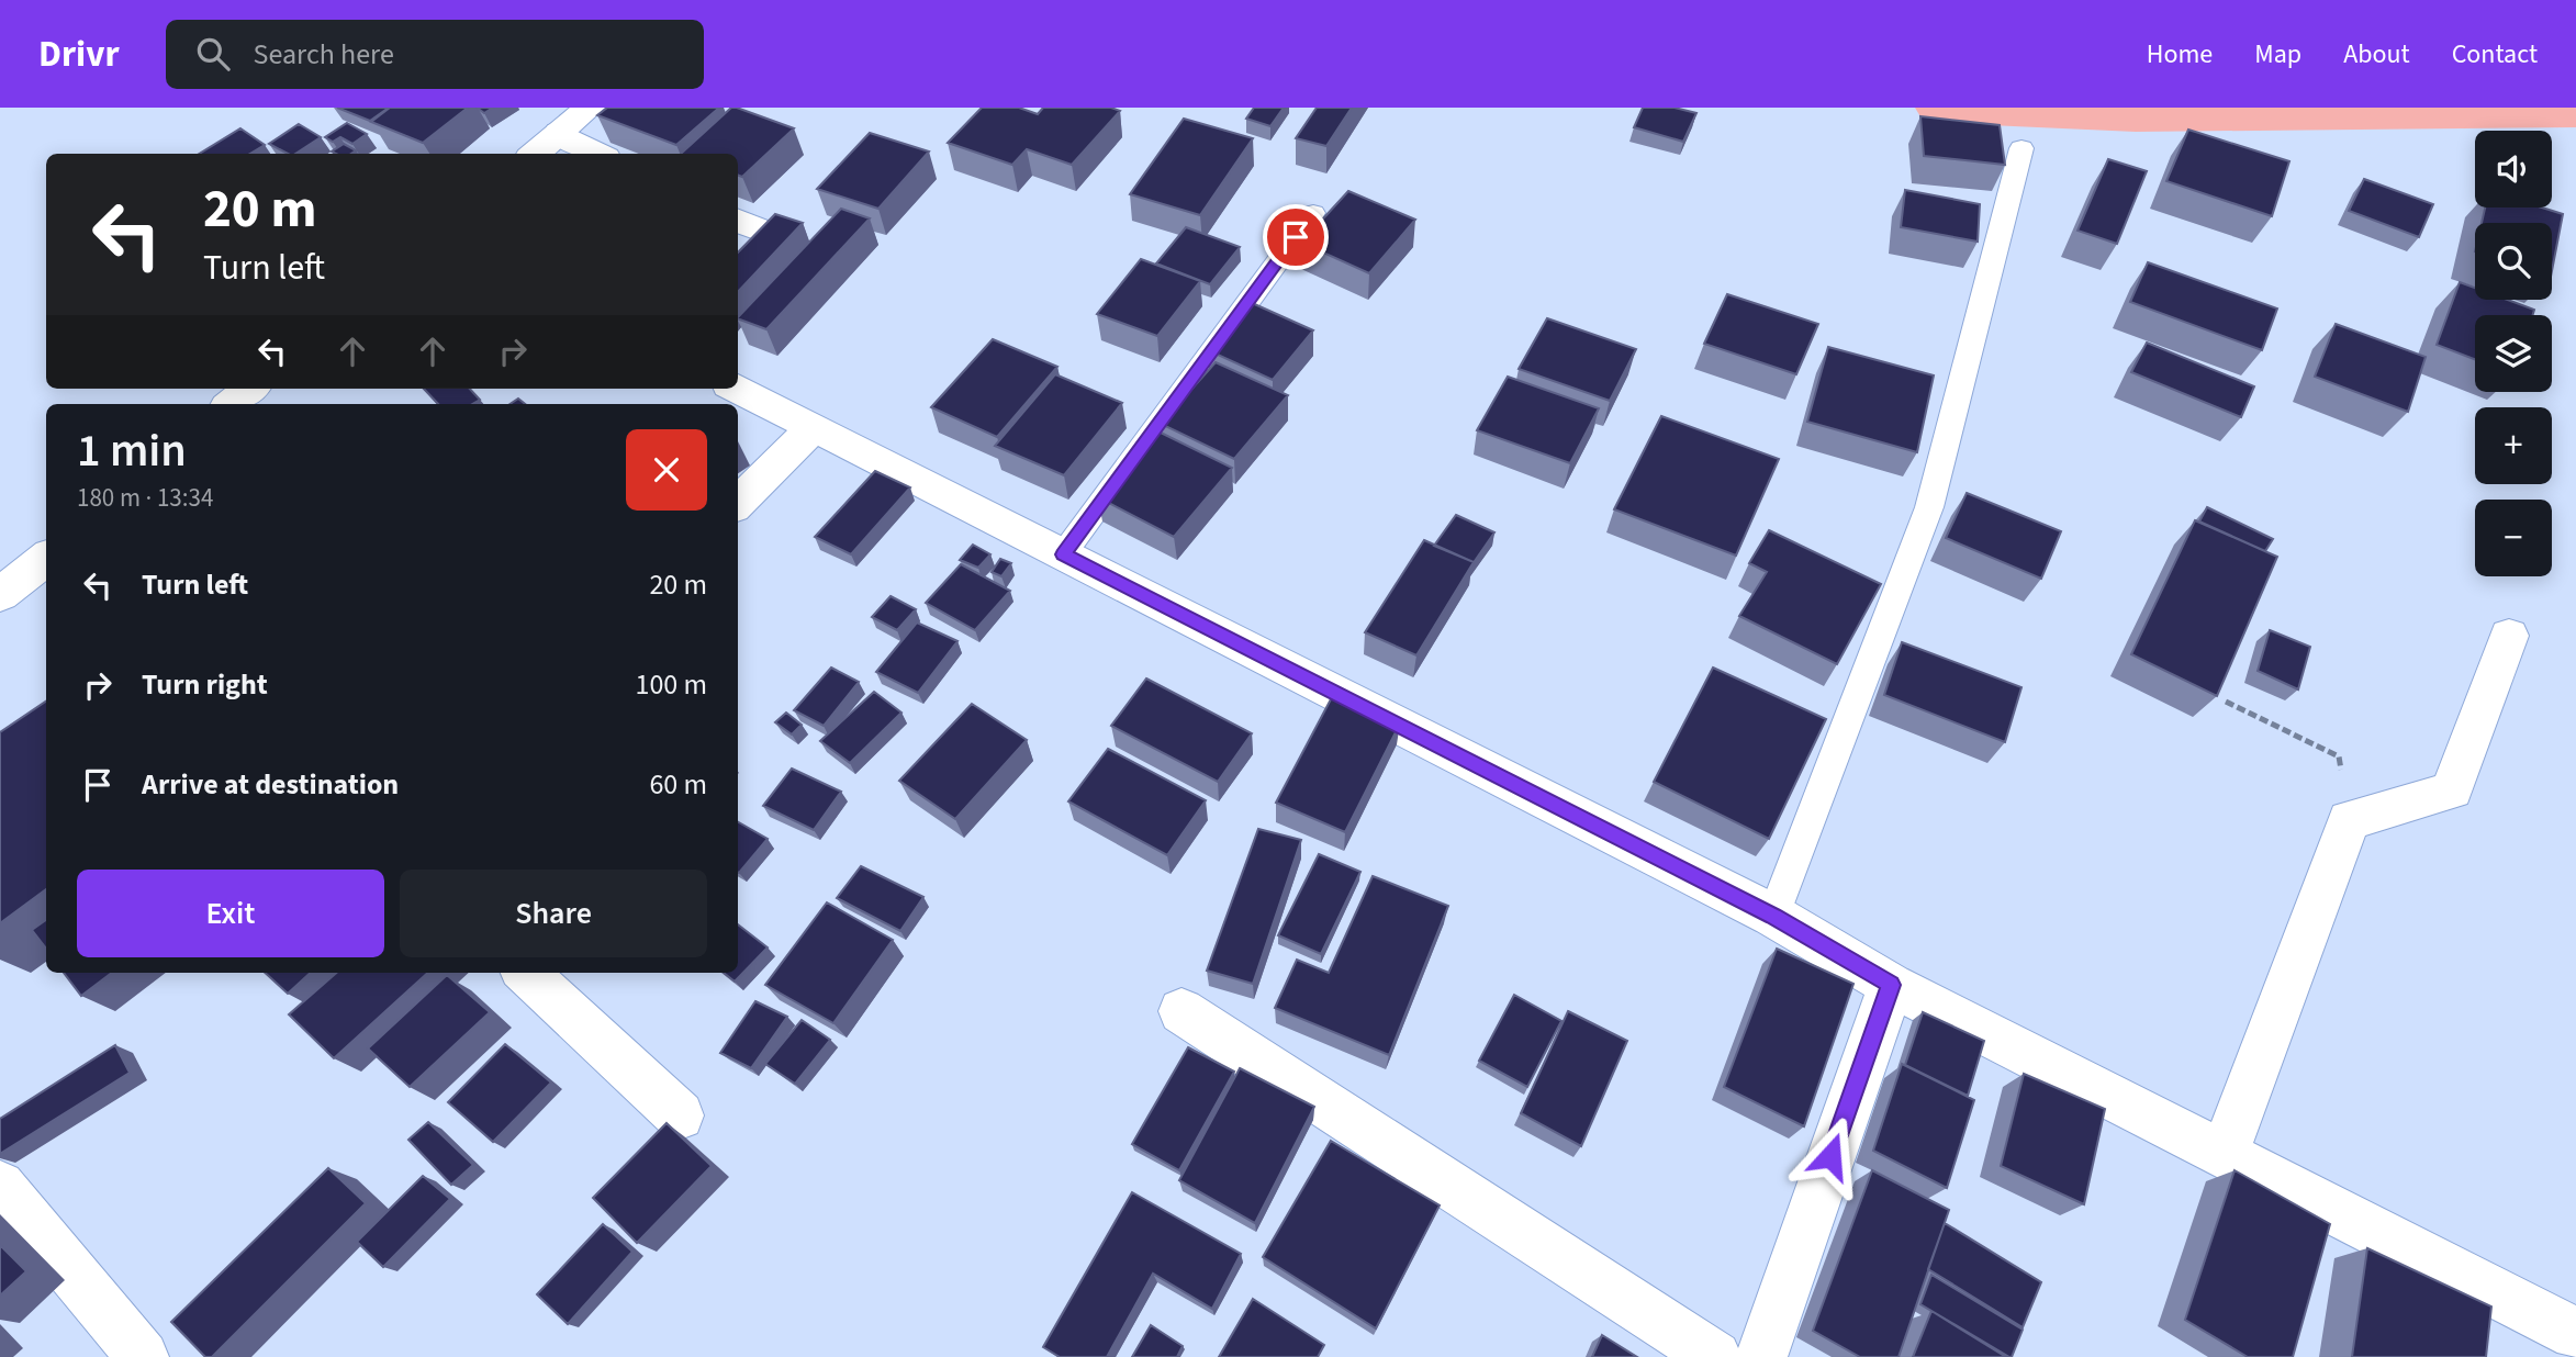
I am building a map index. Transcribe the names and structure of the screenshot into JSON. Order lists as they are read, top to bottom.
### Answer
{
  "page": {
    "header": "Drivr",
    "search": "Search here",
    "nav": [
      "Home",
      "Map",
      "About",
      "Contact"
    ],
    "map_buttons": ["+", "−"],
    "turn": ["20 m", "Turn left"],
    "heading": ["1 min", "180 m · 13:34"],
    "list": [
      {
        "name": "Turn left",
        "value": "20 m"
      },
      {
        "name": "Turn right",
        "value": "100 m"
      },
      {
        "name": "Arrive at destination",
        "value": "60 m"
      }
    ],
    "buttons": ["Exit", "Share"]
  }
}
